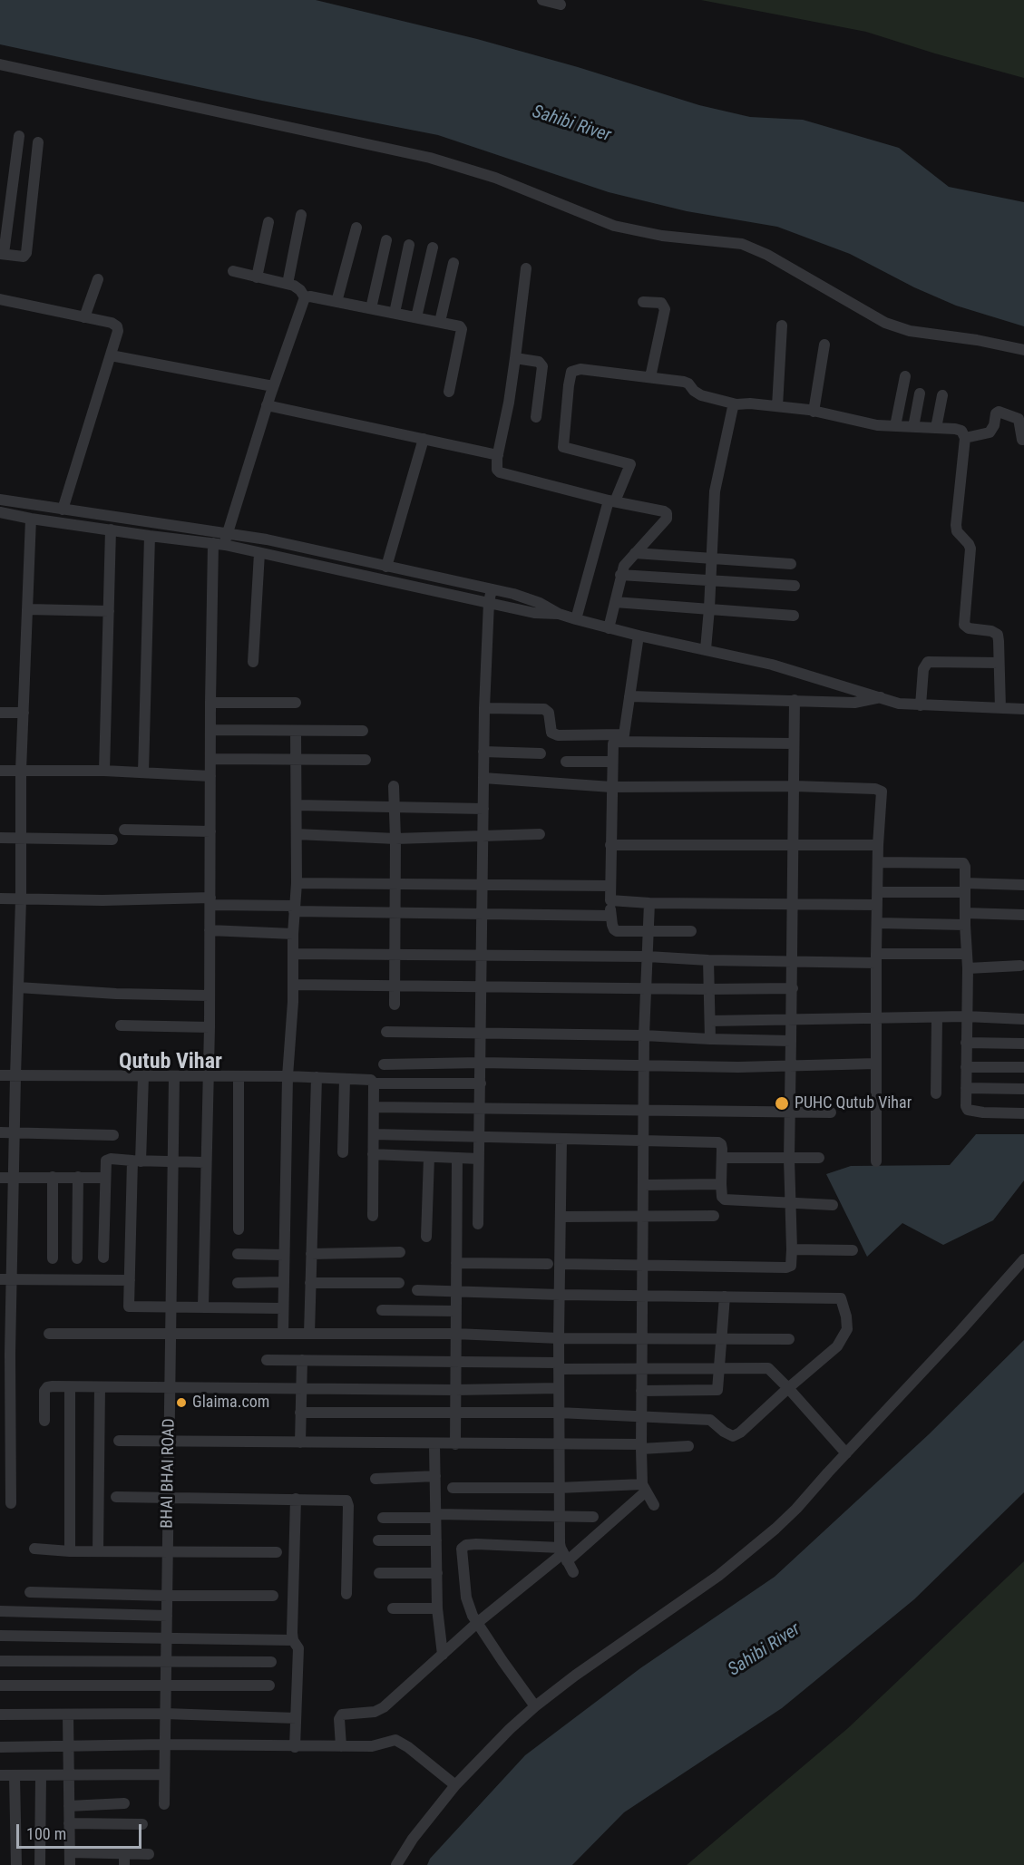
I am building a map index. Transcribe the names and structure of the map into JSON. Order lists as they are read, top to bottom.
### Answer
{
  "streets": {
    "street": ["BHAI BHAI ROAD"]
  },
  "districts": ["Qutub Vihar"],
  "water": ["Sahibi River"],
  "places": ["PUHC Qutub Vihar", "Glaima.com"],
  "scale_bar": "100 m"
}
